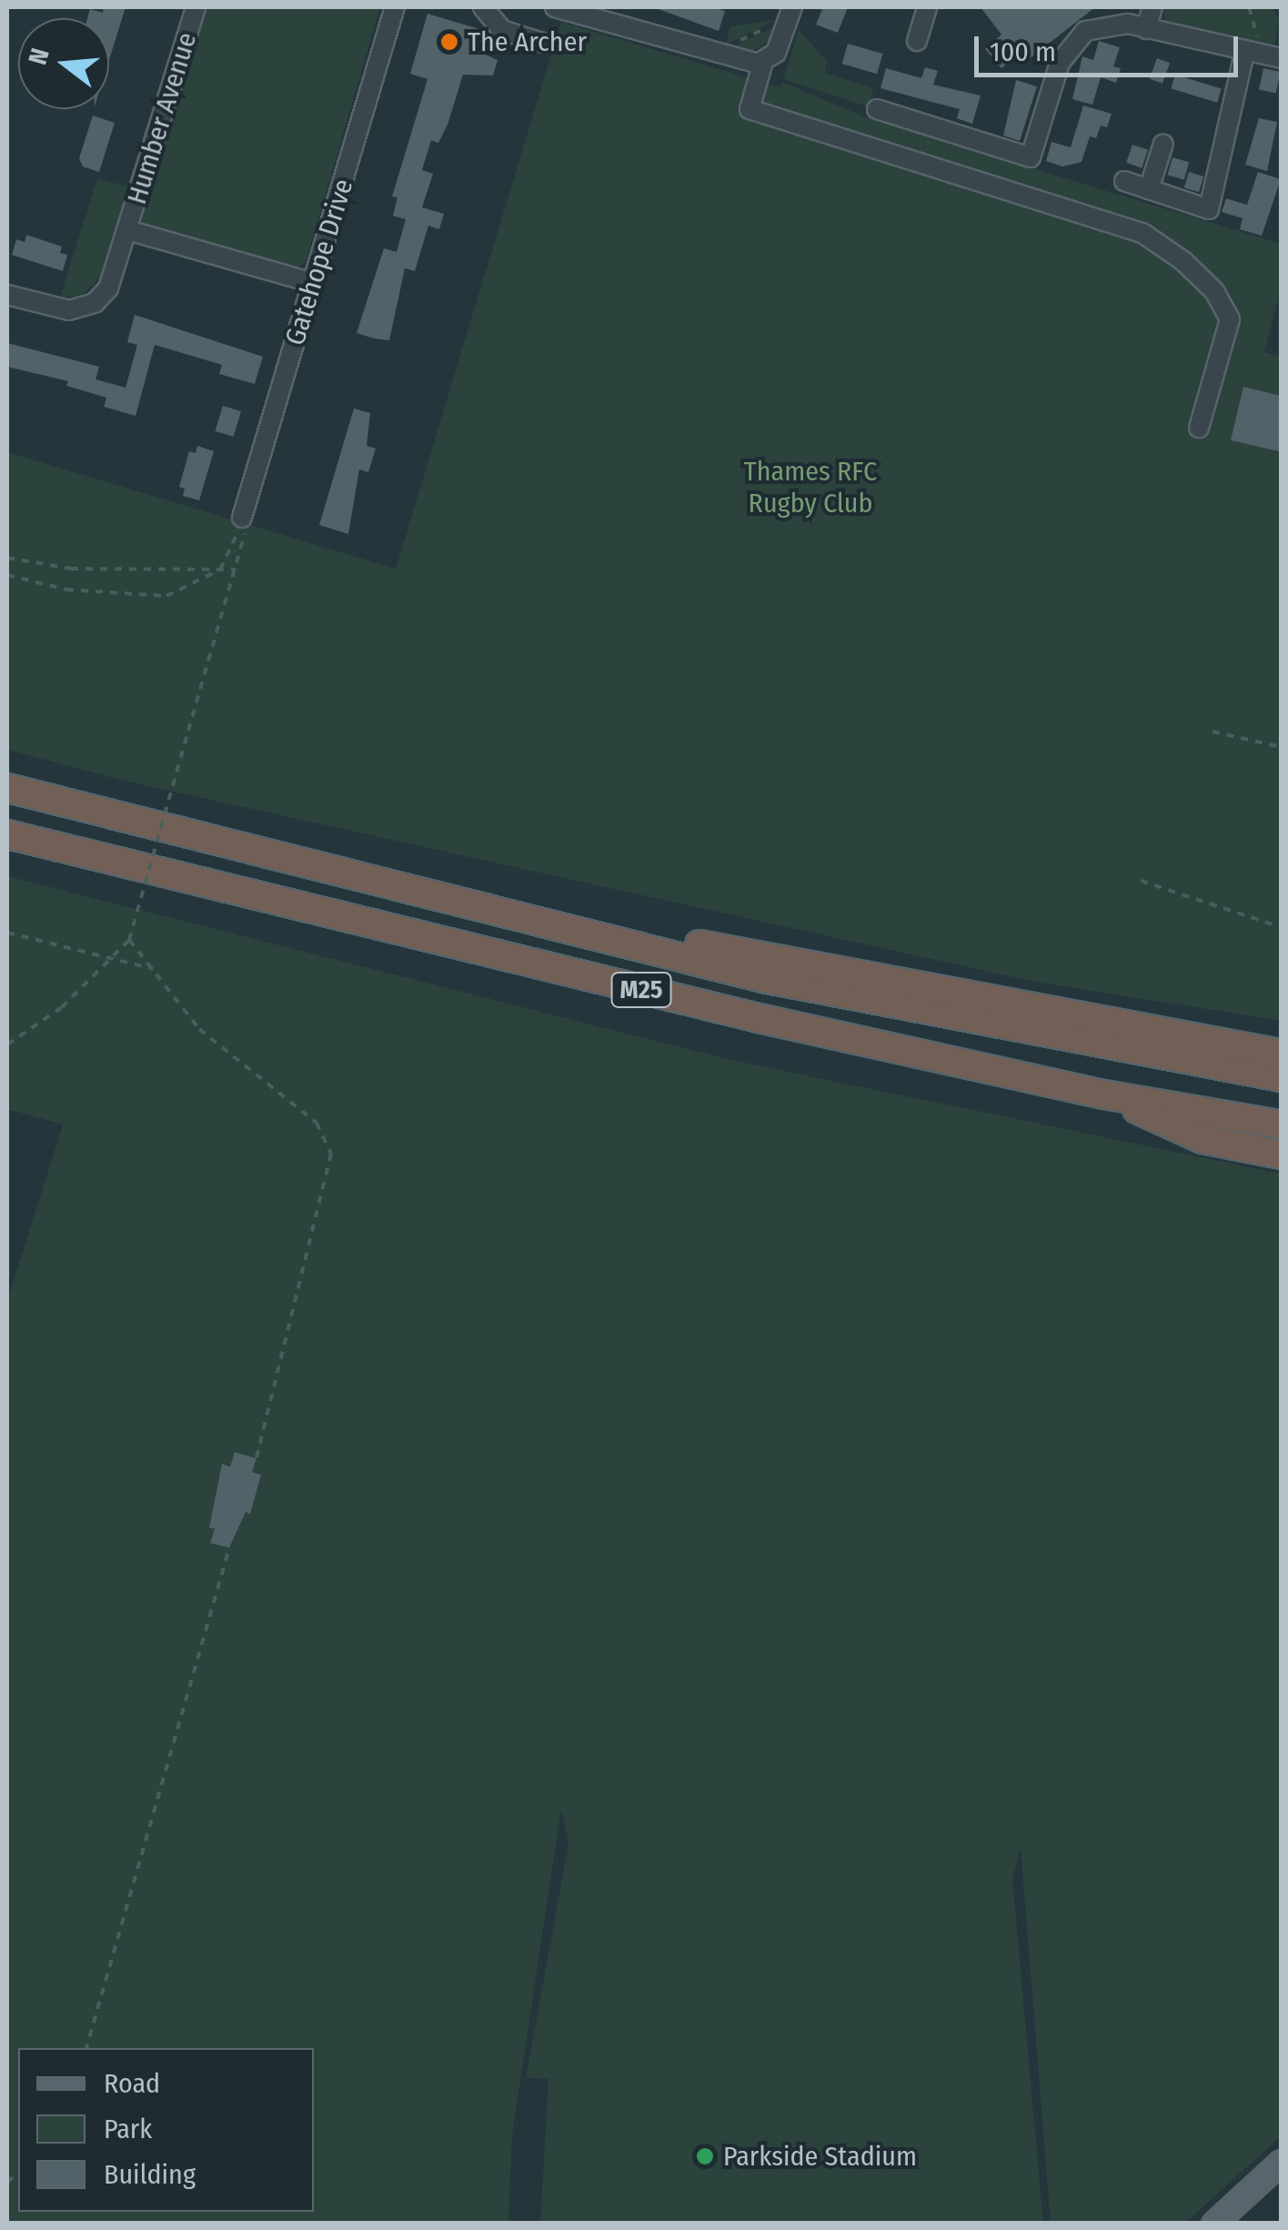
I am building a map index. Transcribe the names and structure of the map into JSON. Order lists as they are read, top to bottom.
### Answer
{
  "streets": {
    "highway": ["M25"],
    "street": ["Humber Avenue", "Gatehope Drive"]
  },
  "crossings": [
    ["Humber Avenue", "Gatehope Drive"]
  ],
  "parks": ["Thames RFC Rugby Club"],
  "places": ["The Archer", "Parkside Stadium"],
  "legend": ["Road", "Park", "Building"],
  "scale_bar": "100 m",
  "north": "left"
}
